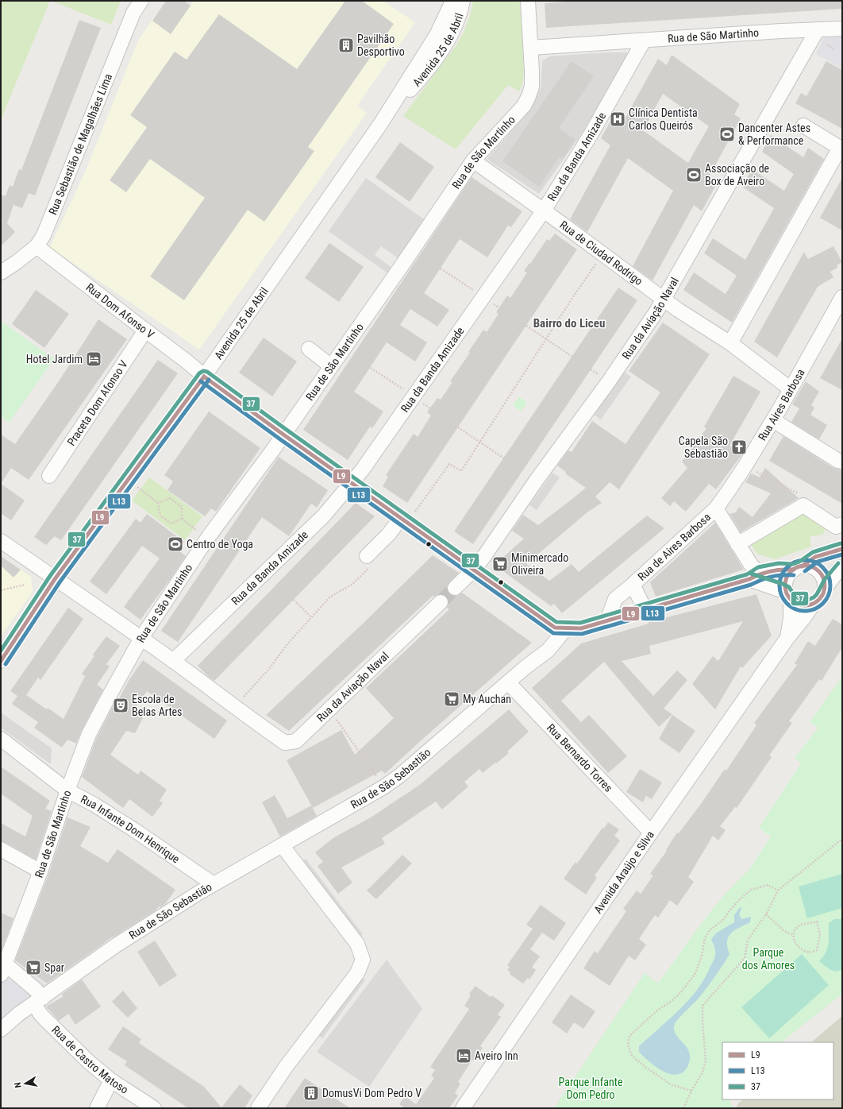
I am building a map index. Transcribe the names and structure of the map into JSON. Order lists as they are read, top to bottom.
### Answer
{
  "streets": {
    "street": [
      "Rua de São Martinho",
      "Avenida 25 de Abril",
      "Rua Sebastião de Magalhães Lima",
      "Rua da Banda Amizade",
      "Rua de Ciudad Rodrigo",
      "Rua Dom Afonso V",
      "Rua da Aviação Naval",
      "Praceta Dom Afonso V",
      "Rua Aires Barbosa",
      "Rua de Aires Barbosa",
      "Rua Bernardo Torres",
      "Rua de São Sebastião",
      "Rua Infante Dom Henrique",
      "Avenida Araújo e Silva",
      "Rua de Castro Matoso"
    ]
  },
  "crossings": [
    ["Rua de São Martinho", "Rua da Banda Amizade"],
    ["Rua de São Martinho", "Rua de Ciudad Rodrigo"],
    ["Rua de São Martinho", "Rua Dom Afonso V"],
    ["Rua de São Martinho", "Rua da Aviação Naval"],
    ["Rua de São Martinho", "Rua Infante Dom Henrique"],
    ["Rua de São Martinho", "Rua de Castro Matoso"],
    ["Avenida 25 de Abril", "Rua Dom Afonso V"],
    ["Avenida 25 de Abril", "Rua da Aviação Naval"],
    ["Rua Sebastião de Magalhães Lima", "Rua Dom Afonso V"],
    ["Rua da Banda Amizade", "Rua de Ciudad Rodrigo"],
    ["Rua da Banda Amizade", "Rua Dom Afonso V"],
    ["Rua da Banda Amizade", "Rua da Aviação Naval"],
    ["Rua de Ciudad Rodrigo", "Rua da Aviação Naval"],
    ["Rua de Ciudad Rodrigo", "Rua Aires Barbosa"],
    ["Rua Dom Afonso V", "Rua da Aviação Naval"],
    ["Rua Dom Afonso V", "Praceta Dom Afonso V"],
    ["Rua Dom Afonso V", "Rua de São Sebastião"],
    ["Rua Aires Barbosa", "Rua de Aires Barbosa"],
    ["Rua Bernardo Torres", "Rua de São Sebastião"],
    ["Rua Bernardo Torres", "Avenida Araújo e Silva"],
    ["Rua de São Sebastião", "Rua Infante Dom Henrique"],
    ["Rua de São Sebastião", "Rua de Castro Matoso"]
  ],
  "districts": ["Bairro do Liceu"],
  "parks": ["Parque dos Amores", "Parque Infante Dom Pedro"],
  "places": {
    "building": ["Pavilhão Desportivo", "DomusVi Dom Pedro V"],
    "hospital": ["Clínica Dentista Carlos Queirós"],
    "sports": ["Dancenter Astes & Performance", "Associação de Box de Aveiro", "Centro de Yoga"],
    "hotel": ["Hotel Jardim", "Aveiro Inn"],
    "church": ["Capela São Sebastião"],
    "supermarket": ["Minimercado Oliveira", "My Auchan", "Spar"],
    "theatre": ["Escola de Belas Artes"]
  },
  "lines": ["transit line 37", "transit line L9", "transit line L13"],
  "legend": ["L9", "L13", "37"],
  "north": "left"
}
